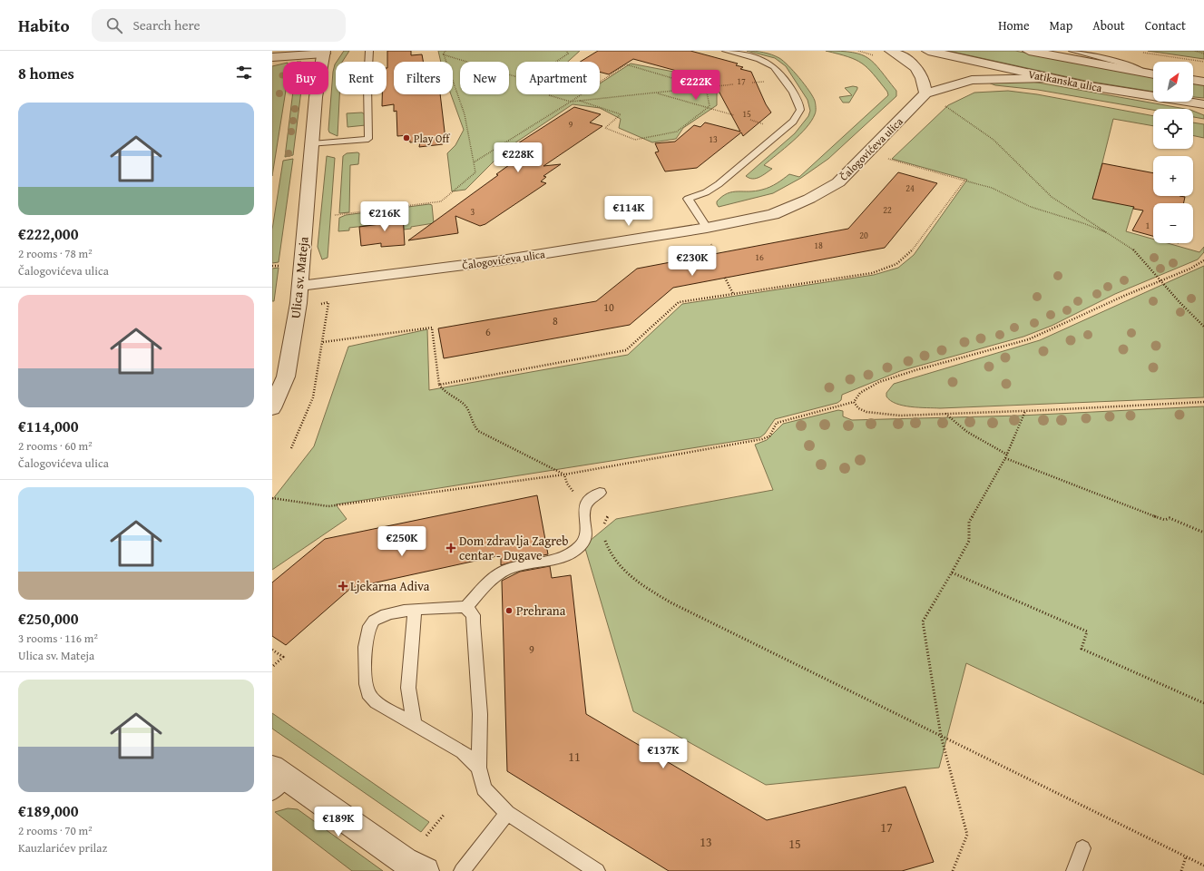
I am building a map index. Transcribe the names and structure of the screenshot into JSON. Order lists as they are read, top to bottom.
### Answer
{
  "streets": {
    "street": ["Vatikanska ulica", "Čalogovićeva ulica", "Ulica sv. Mateja"]
  },
  "crossings": [
    ["Vatikanska ulica", "Čalogovićeva ulica"],
    ["Čalogovićeva ulica", "Ulica sv. Mateja"]
  ],
  "places": {
    "other": ["Play Off", "Prehrana"],
    "health": ["Dom zdravlja Zagreb centar - Dugave", "Ljekarna Adiva"]
  },
  "house_numbers": [
    "17",
    "15",
    "9",
    "13",
    "24",
    "22",
    "3",
    "1",
    "20",
    "18",
    "16",
    "10",
    "8",
    "6",
    "9",
    "11",
    "17",
    "13",
    "15"
  ],
  "north": "top right",
  "page": {
    "header": "Habito",
    "search": "Search here",
    "nav": [
      "Home",
      "Map",
      "About",
      "Contact"
    ],
    "heading": "8 homes",
    "map_buttons": ["+", "−"],
    "chip": [
      "Buy",
      "Rent",
      "Filters",
      "New",
      "Apartment"
    ],
    "price": [
      "€222K",
      "€228K",
      "€114K",
      "€216K",
      "€230K",
      "€250K",
      "€137K",
      "€189K"
    ],
    "list": [
      {
        "name": "€222,000",
        "note": "2 rooms · 78 m² · Čalogovićeva ulica"
      },
      {
        "name": "€114,000",
        "note": "2 rooms · 60 m² · Čalogovićeva ulica"
      },
      {
        "name": "€250,000",
        "note": "3 rooms · 116 m² · Ulica sv. Mateja"
      },
      {
        "name": "€189,000",
        "note": "2 rooms · 70 m² · Kauzlarićev prilaz"
      }
    ]
  }
}
